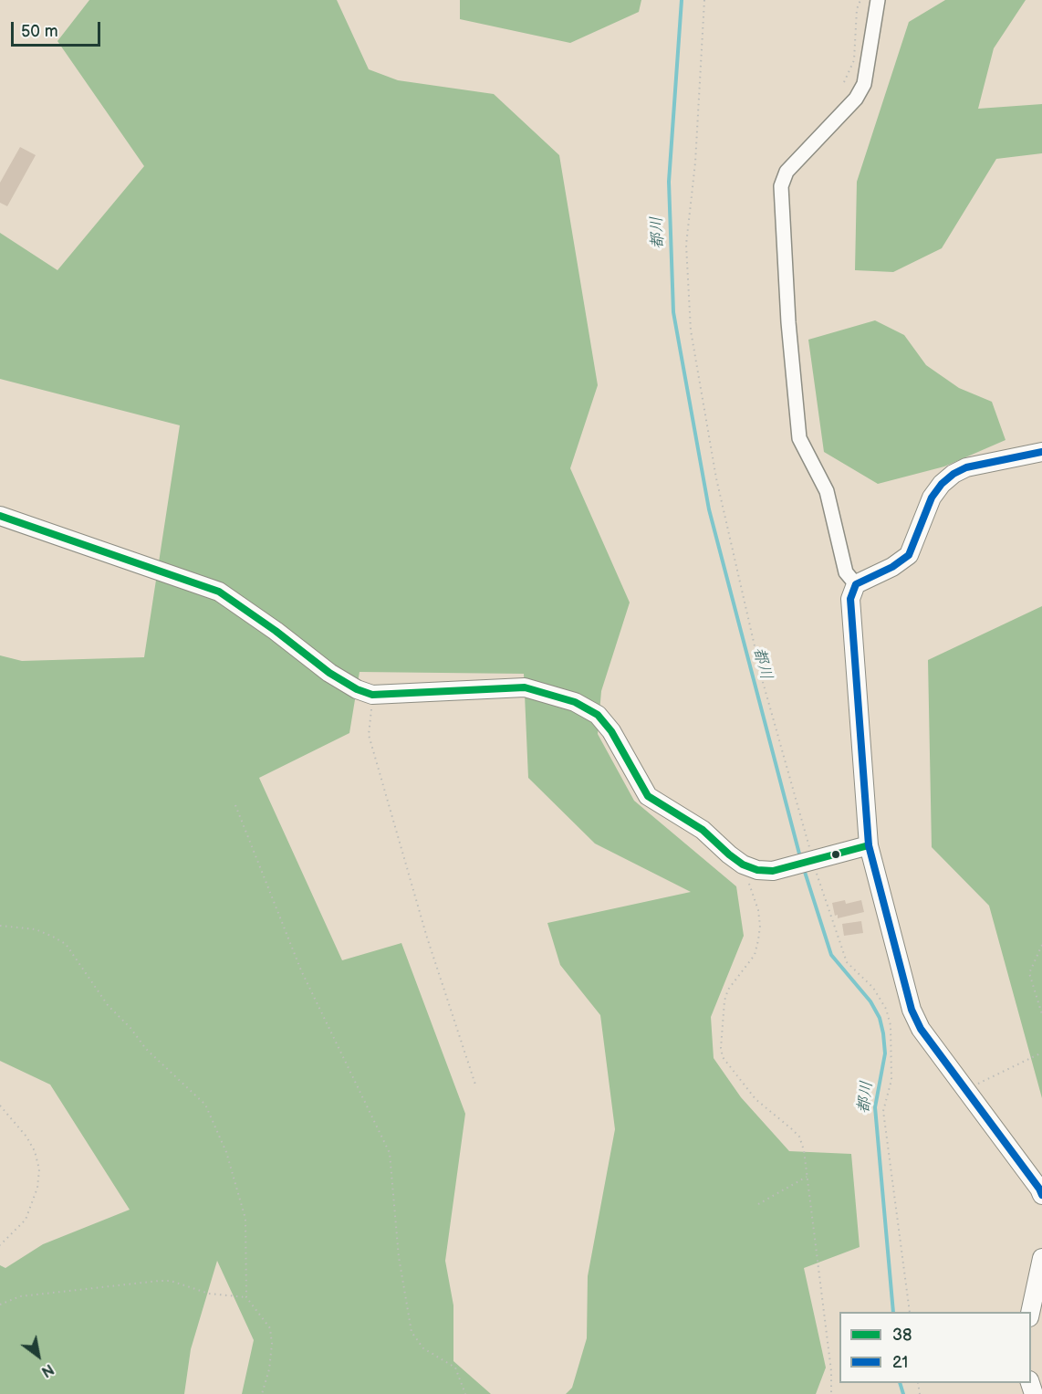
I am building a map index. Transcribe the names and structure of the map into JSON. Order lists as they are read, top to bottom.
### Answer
{
  "water": ["都川"],
  "lines": ["transit line 21", "transit line 38"],
  "legend": ["38", "21"],
  "scale_bar": "50 m",
  "north": "bottom right"
}
